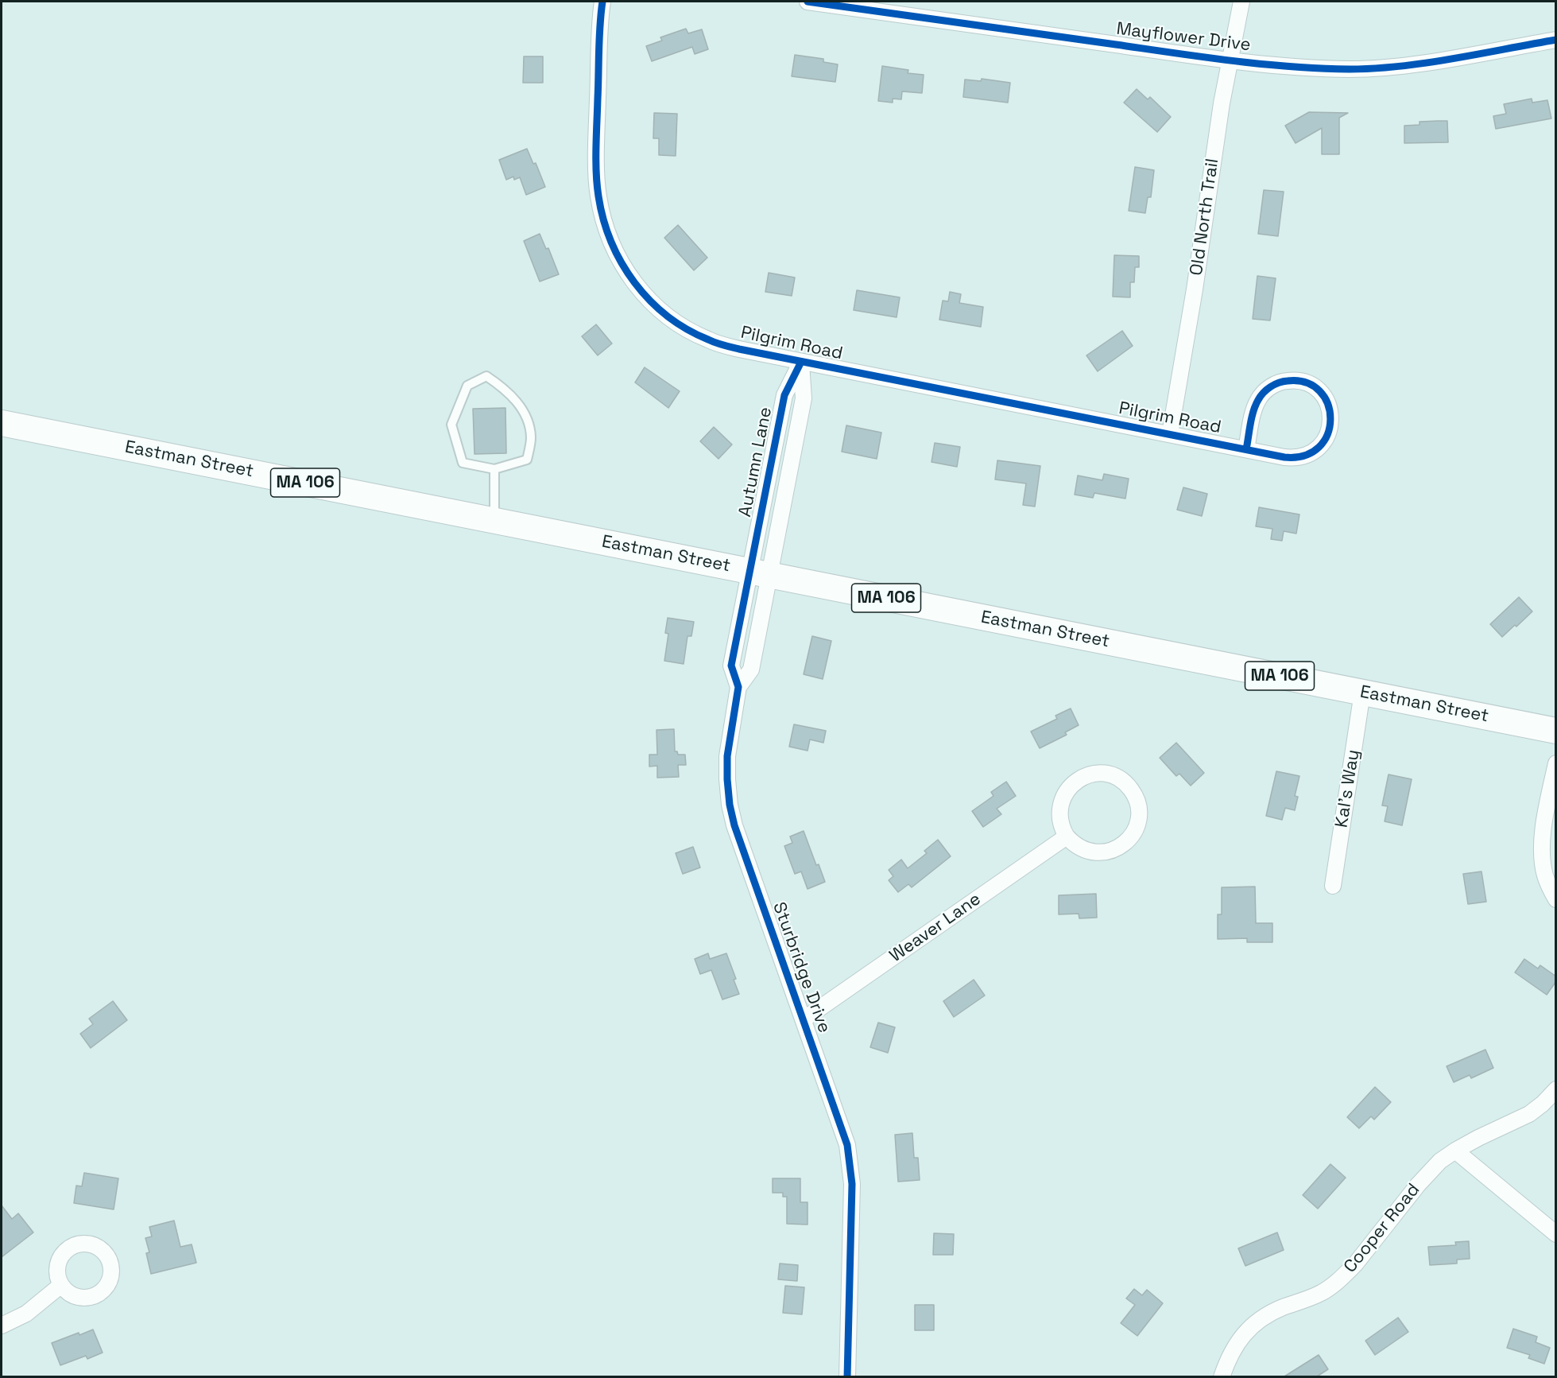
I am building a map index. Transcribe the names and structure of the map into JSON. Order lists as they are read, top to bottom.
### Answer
{
  "streets": {
    "main road": ["Eastman Street", "MA 106"],
    "street": [
      "Mayflower Drive",
      "Old North Trail",
      "Pilgrim Road",
      "Autumn Lane",
      "Kal's Way",
      "Weaver Lane",
      "Sturbridge Drive",
      "Cooper Road"
    ]
  },
  "crossings": [
    ["Mayflower Drive", "Old North Trail"],
    ["Old North Trail", "Pilgrim Road"],
    ["Pilgrim Road", "Autumn Lane"],
    ["Eastman Street", "Autumn Lane"],
    ["Eastman Street", "Kal's Way"],
    ["Eastman Street", "Sturbridge Drive"],
    ["Autumn Lane", "Sturbridge Drive"],
    ["Weaver Lane", "Sturbridge Drive"]
  ]
}
